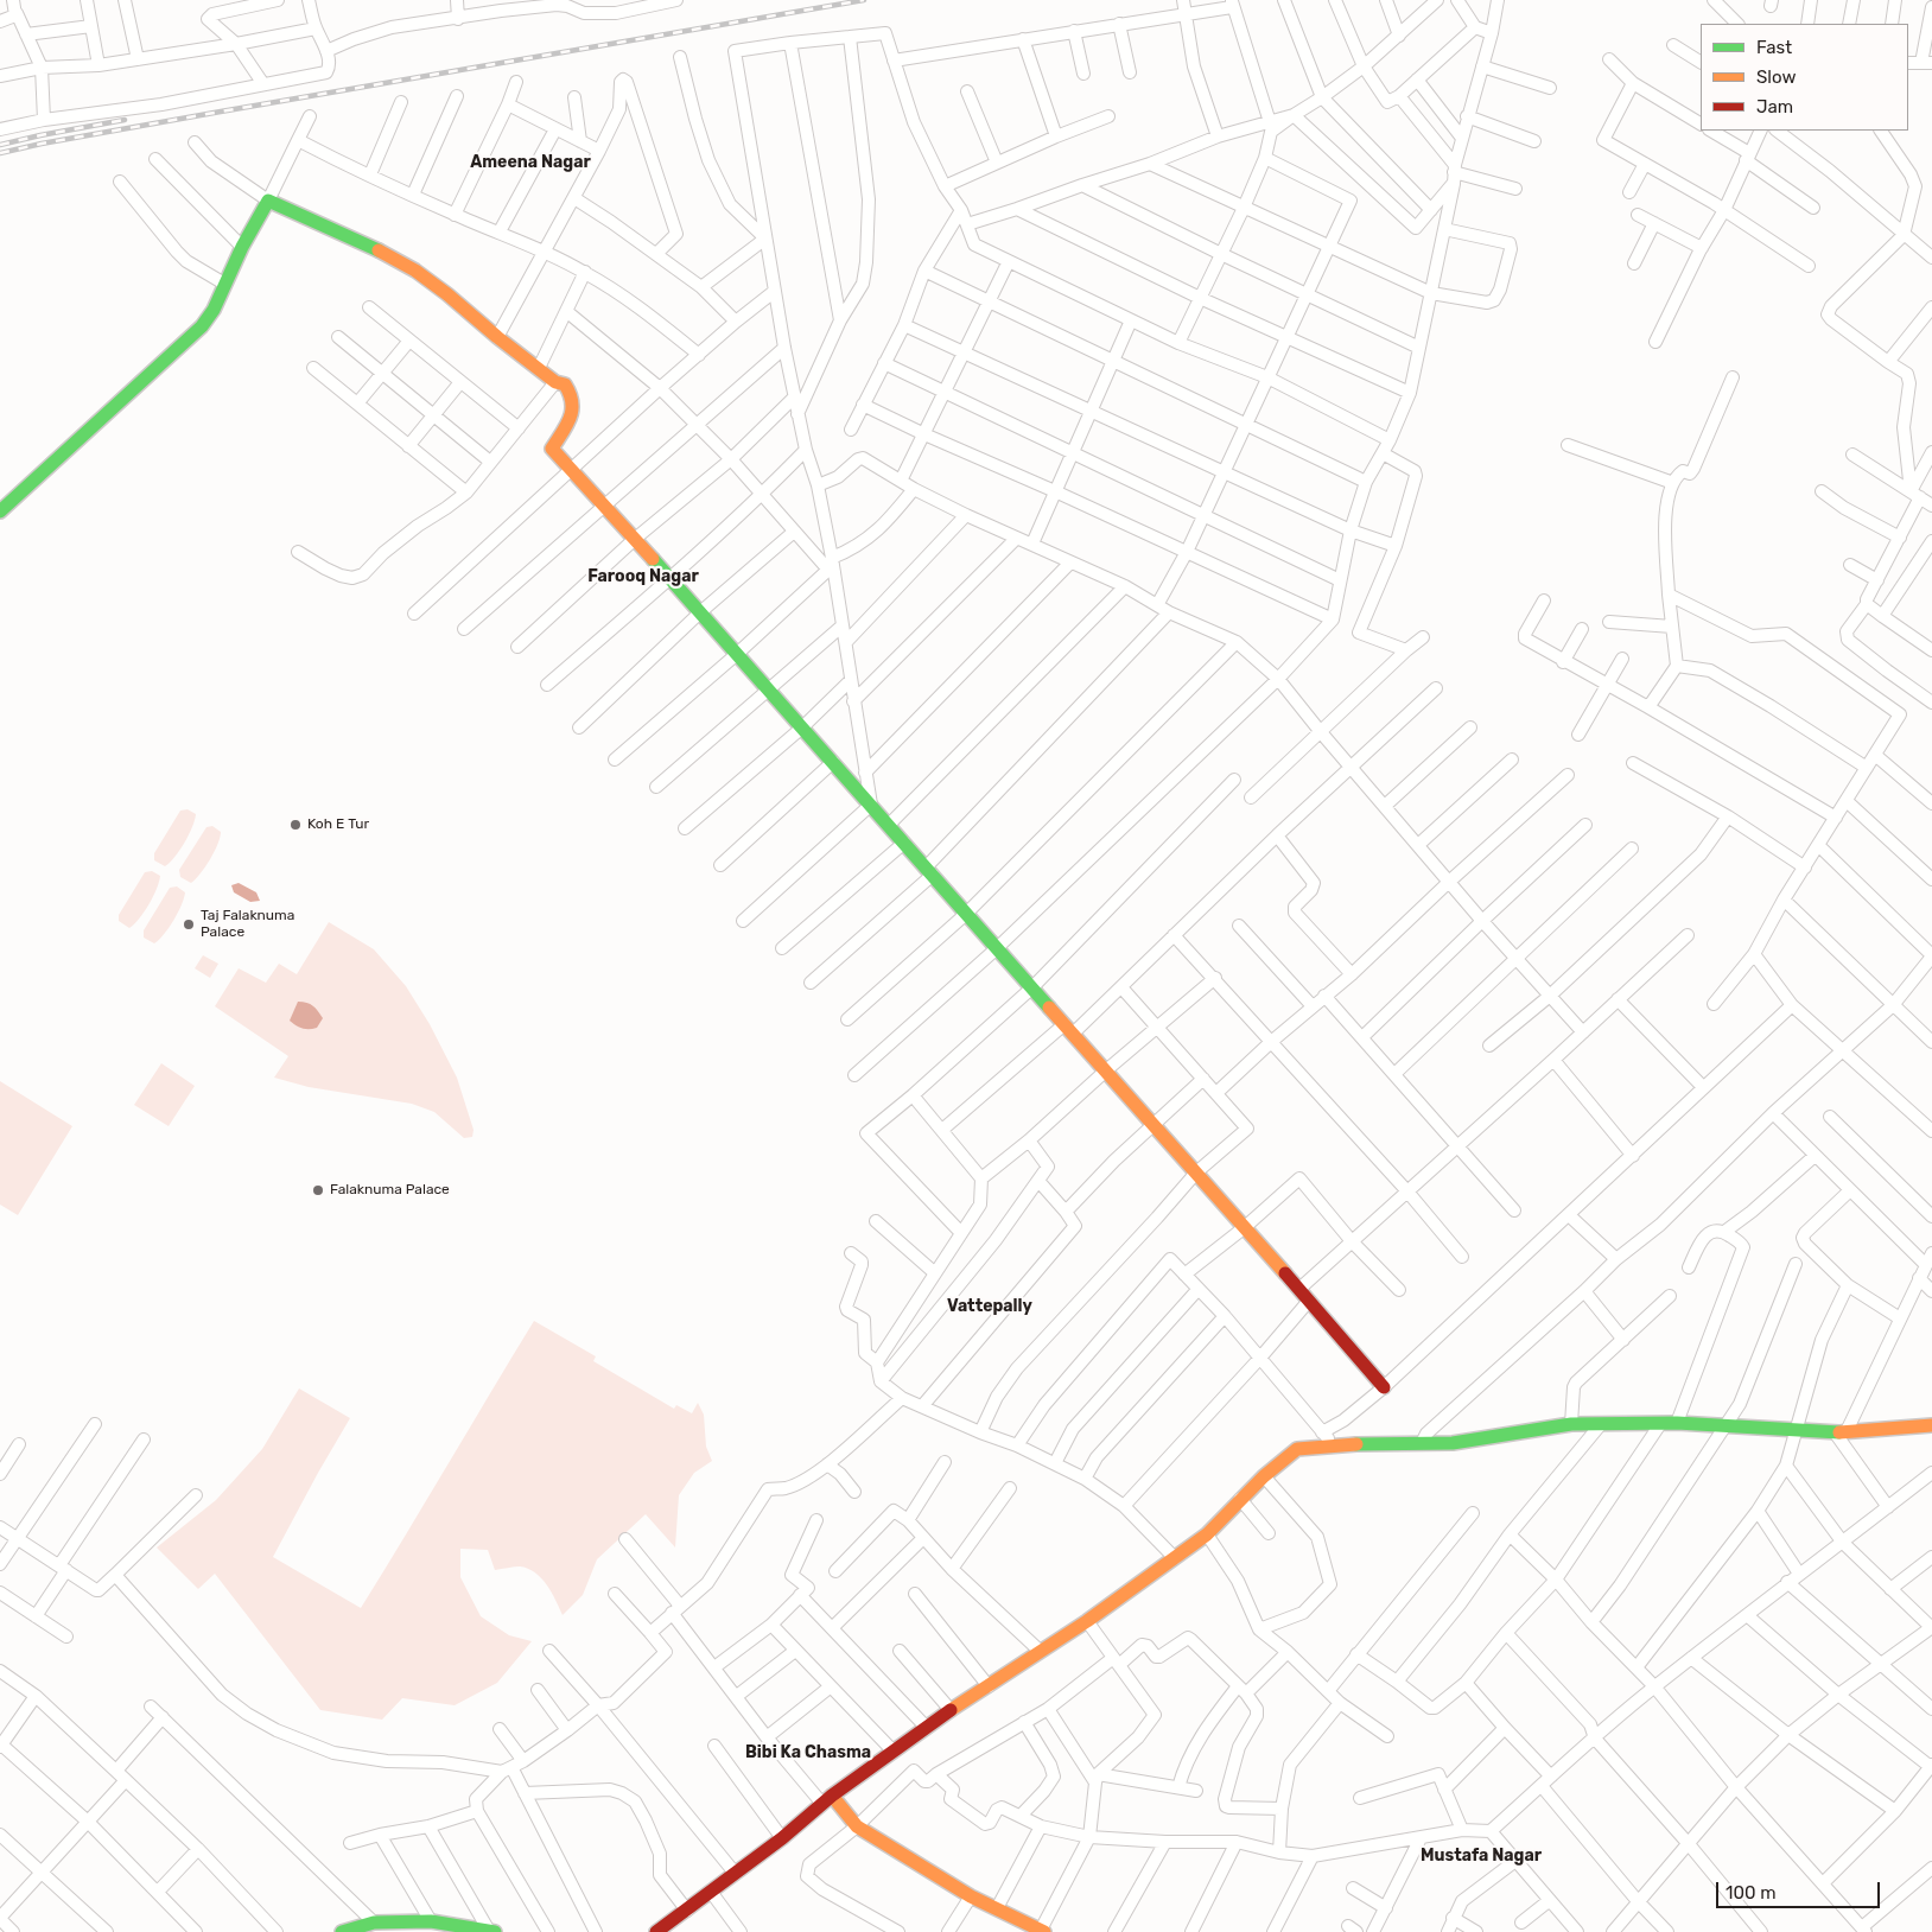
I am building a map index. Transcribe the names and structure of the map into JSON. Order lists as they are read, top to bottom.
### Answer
{
  "districts": [
    "Ameena Nagar",
    "Farooq Nagar",
    "Vattepally",
    "Bibi Ka Chasma",
    "Mustafa Nagar"
  ],
  "places": ["Koh E Tur", "Taj Falaknuma Palace", "Falaknuma Palace"],
  "legend": ["Fast", "Slow", "Jam"],
  "scale_bar": "100 m"
}
